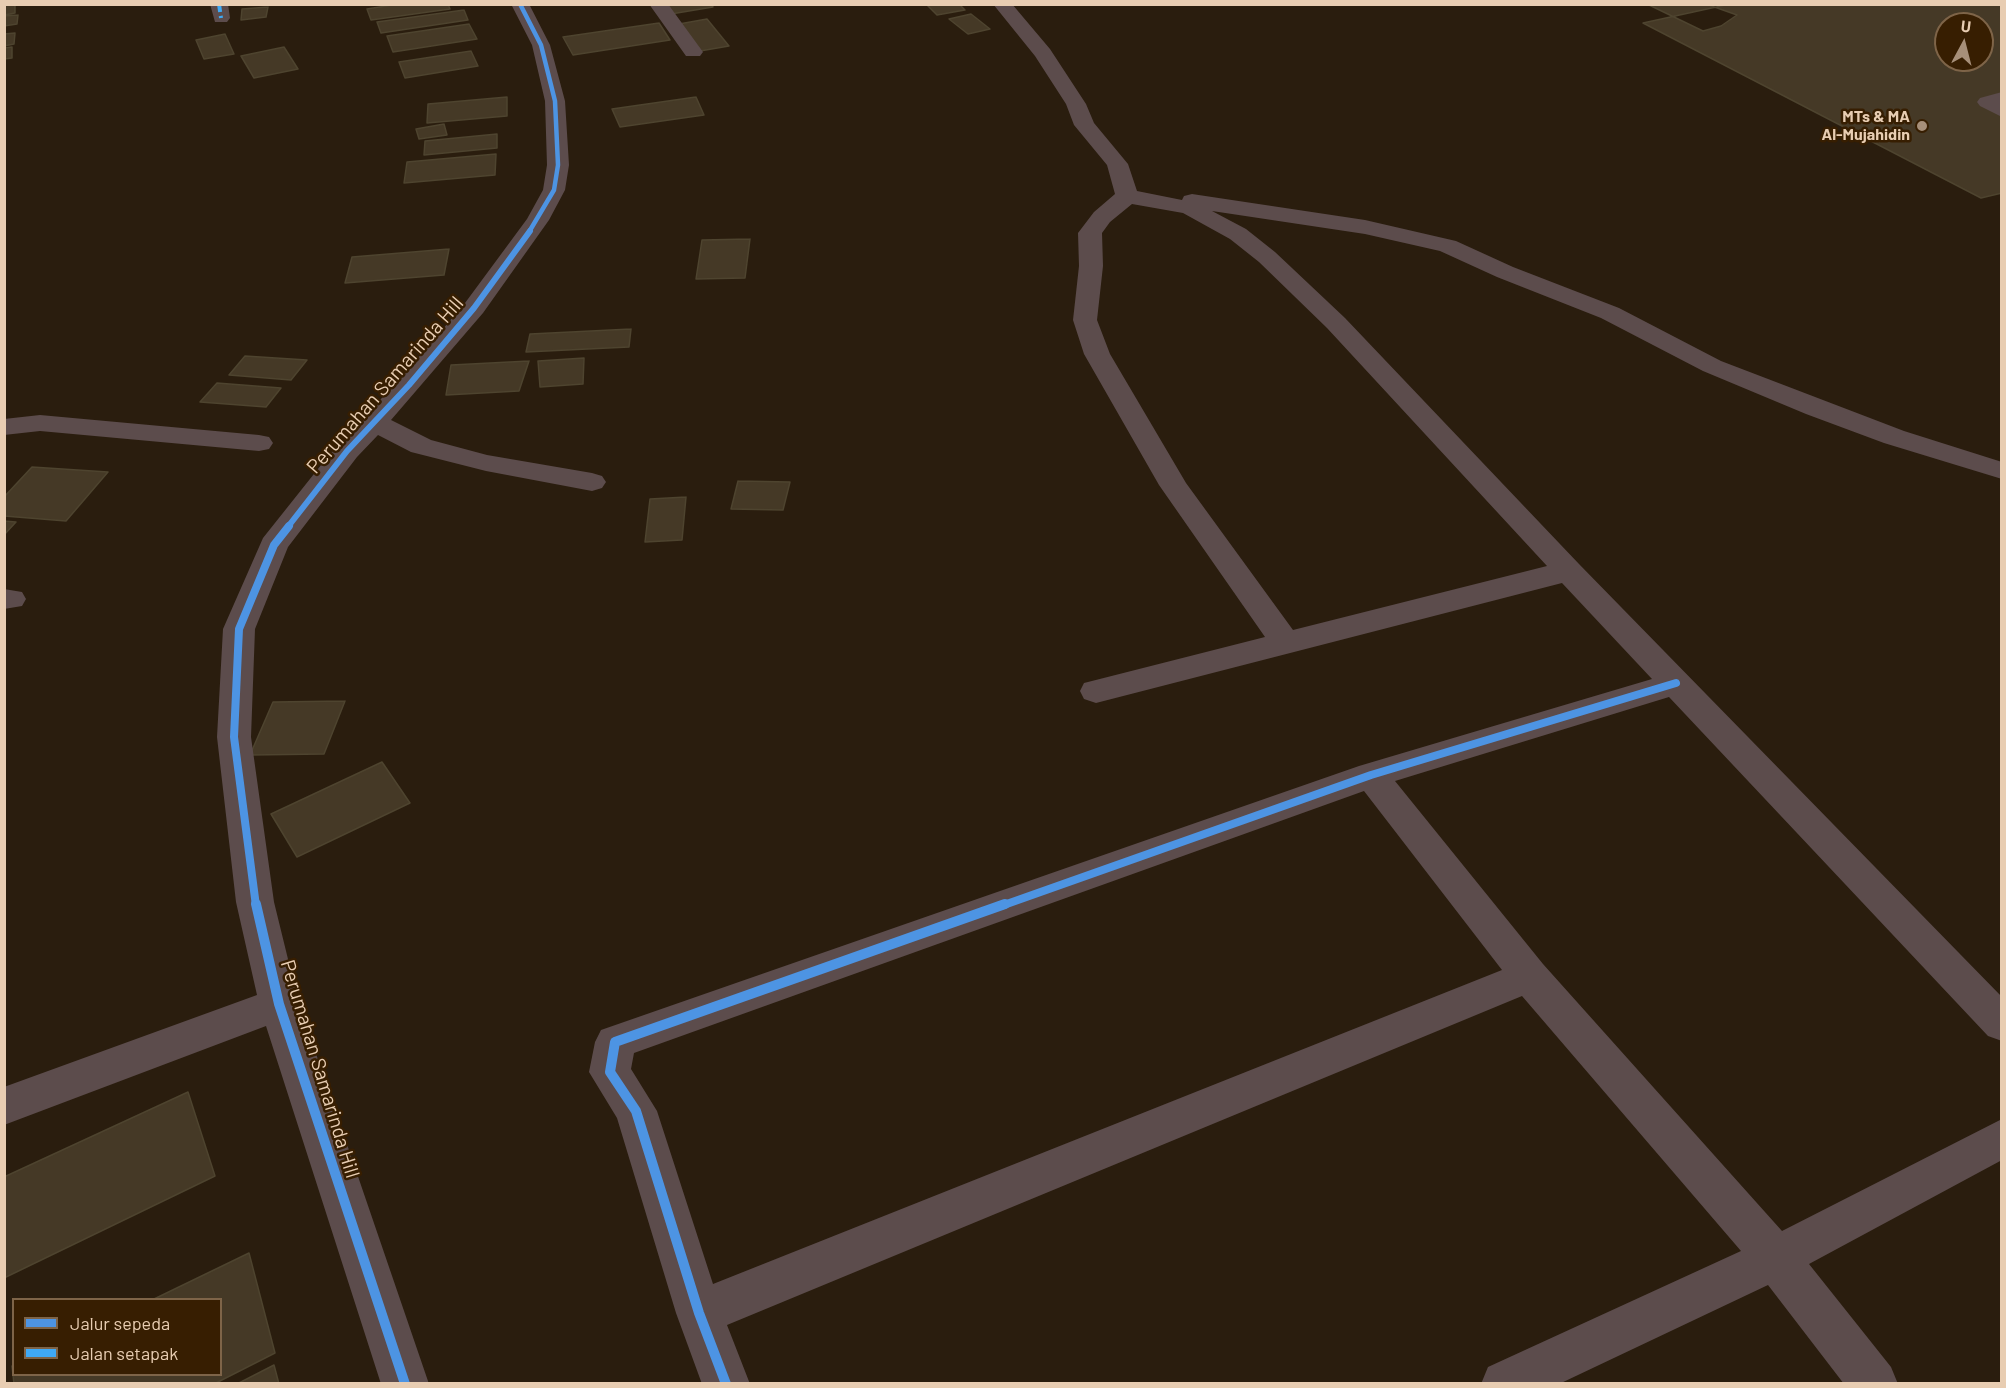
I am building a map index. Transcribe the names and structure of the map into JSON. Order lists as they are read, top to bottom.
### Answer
{
  "streets": {
    "street": ["Perumahan Samarinda Hill"]
  },
  "places": ["MTs & MA Al-Mujahidin"],
  "legend": ["Jalur sepeda", "Jalan setapak"],
  "north": "top"
}
